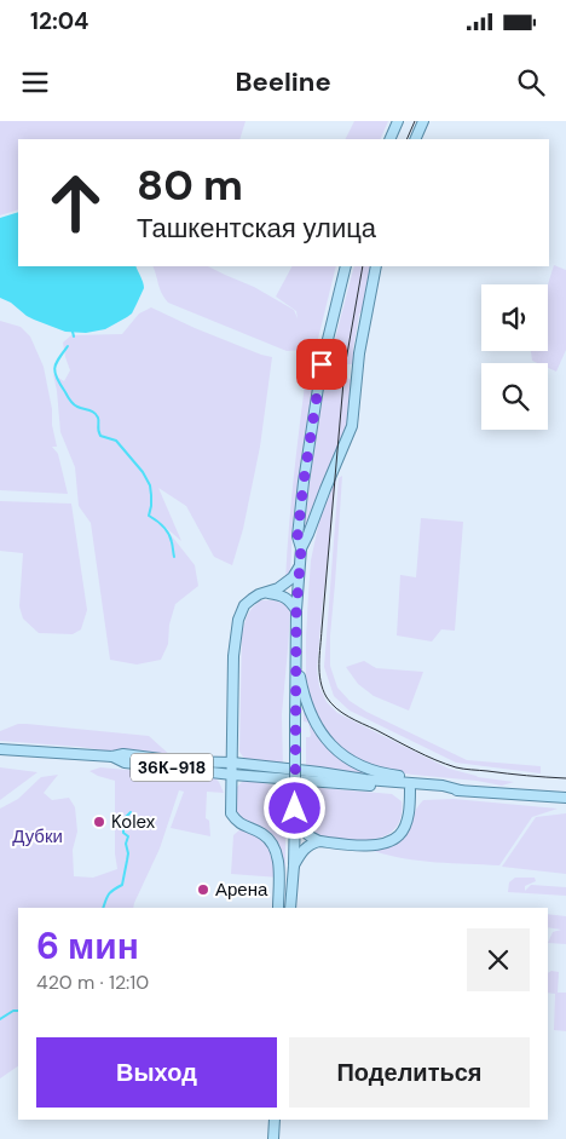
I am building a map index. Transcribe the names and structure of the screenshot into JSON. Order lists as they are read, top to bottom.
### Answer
{
  "streets": {
    "main road": ["36К-918"]
  },
  "parks": ["Дубки"],
  "places": ["Kolex", "Арена"],
  "page": {
    "status": "12:04",
    "header": "Beeline",
    "turn": ["80 m", "Ташкентская улица"],
    "heading": ["6 мин", "420 m · 12:10"],
    "buttons": ["Выход", "Поделиться"]
  }
}
